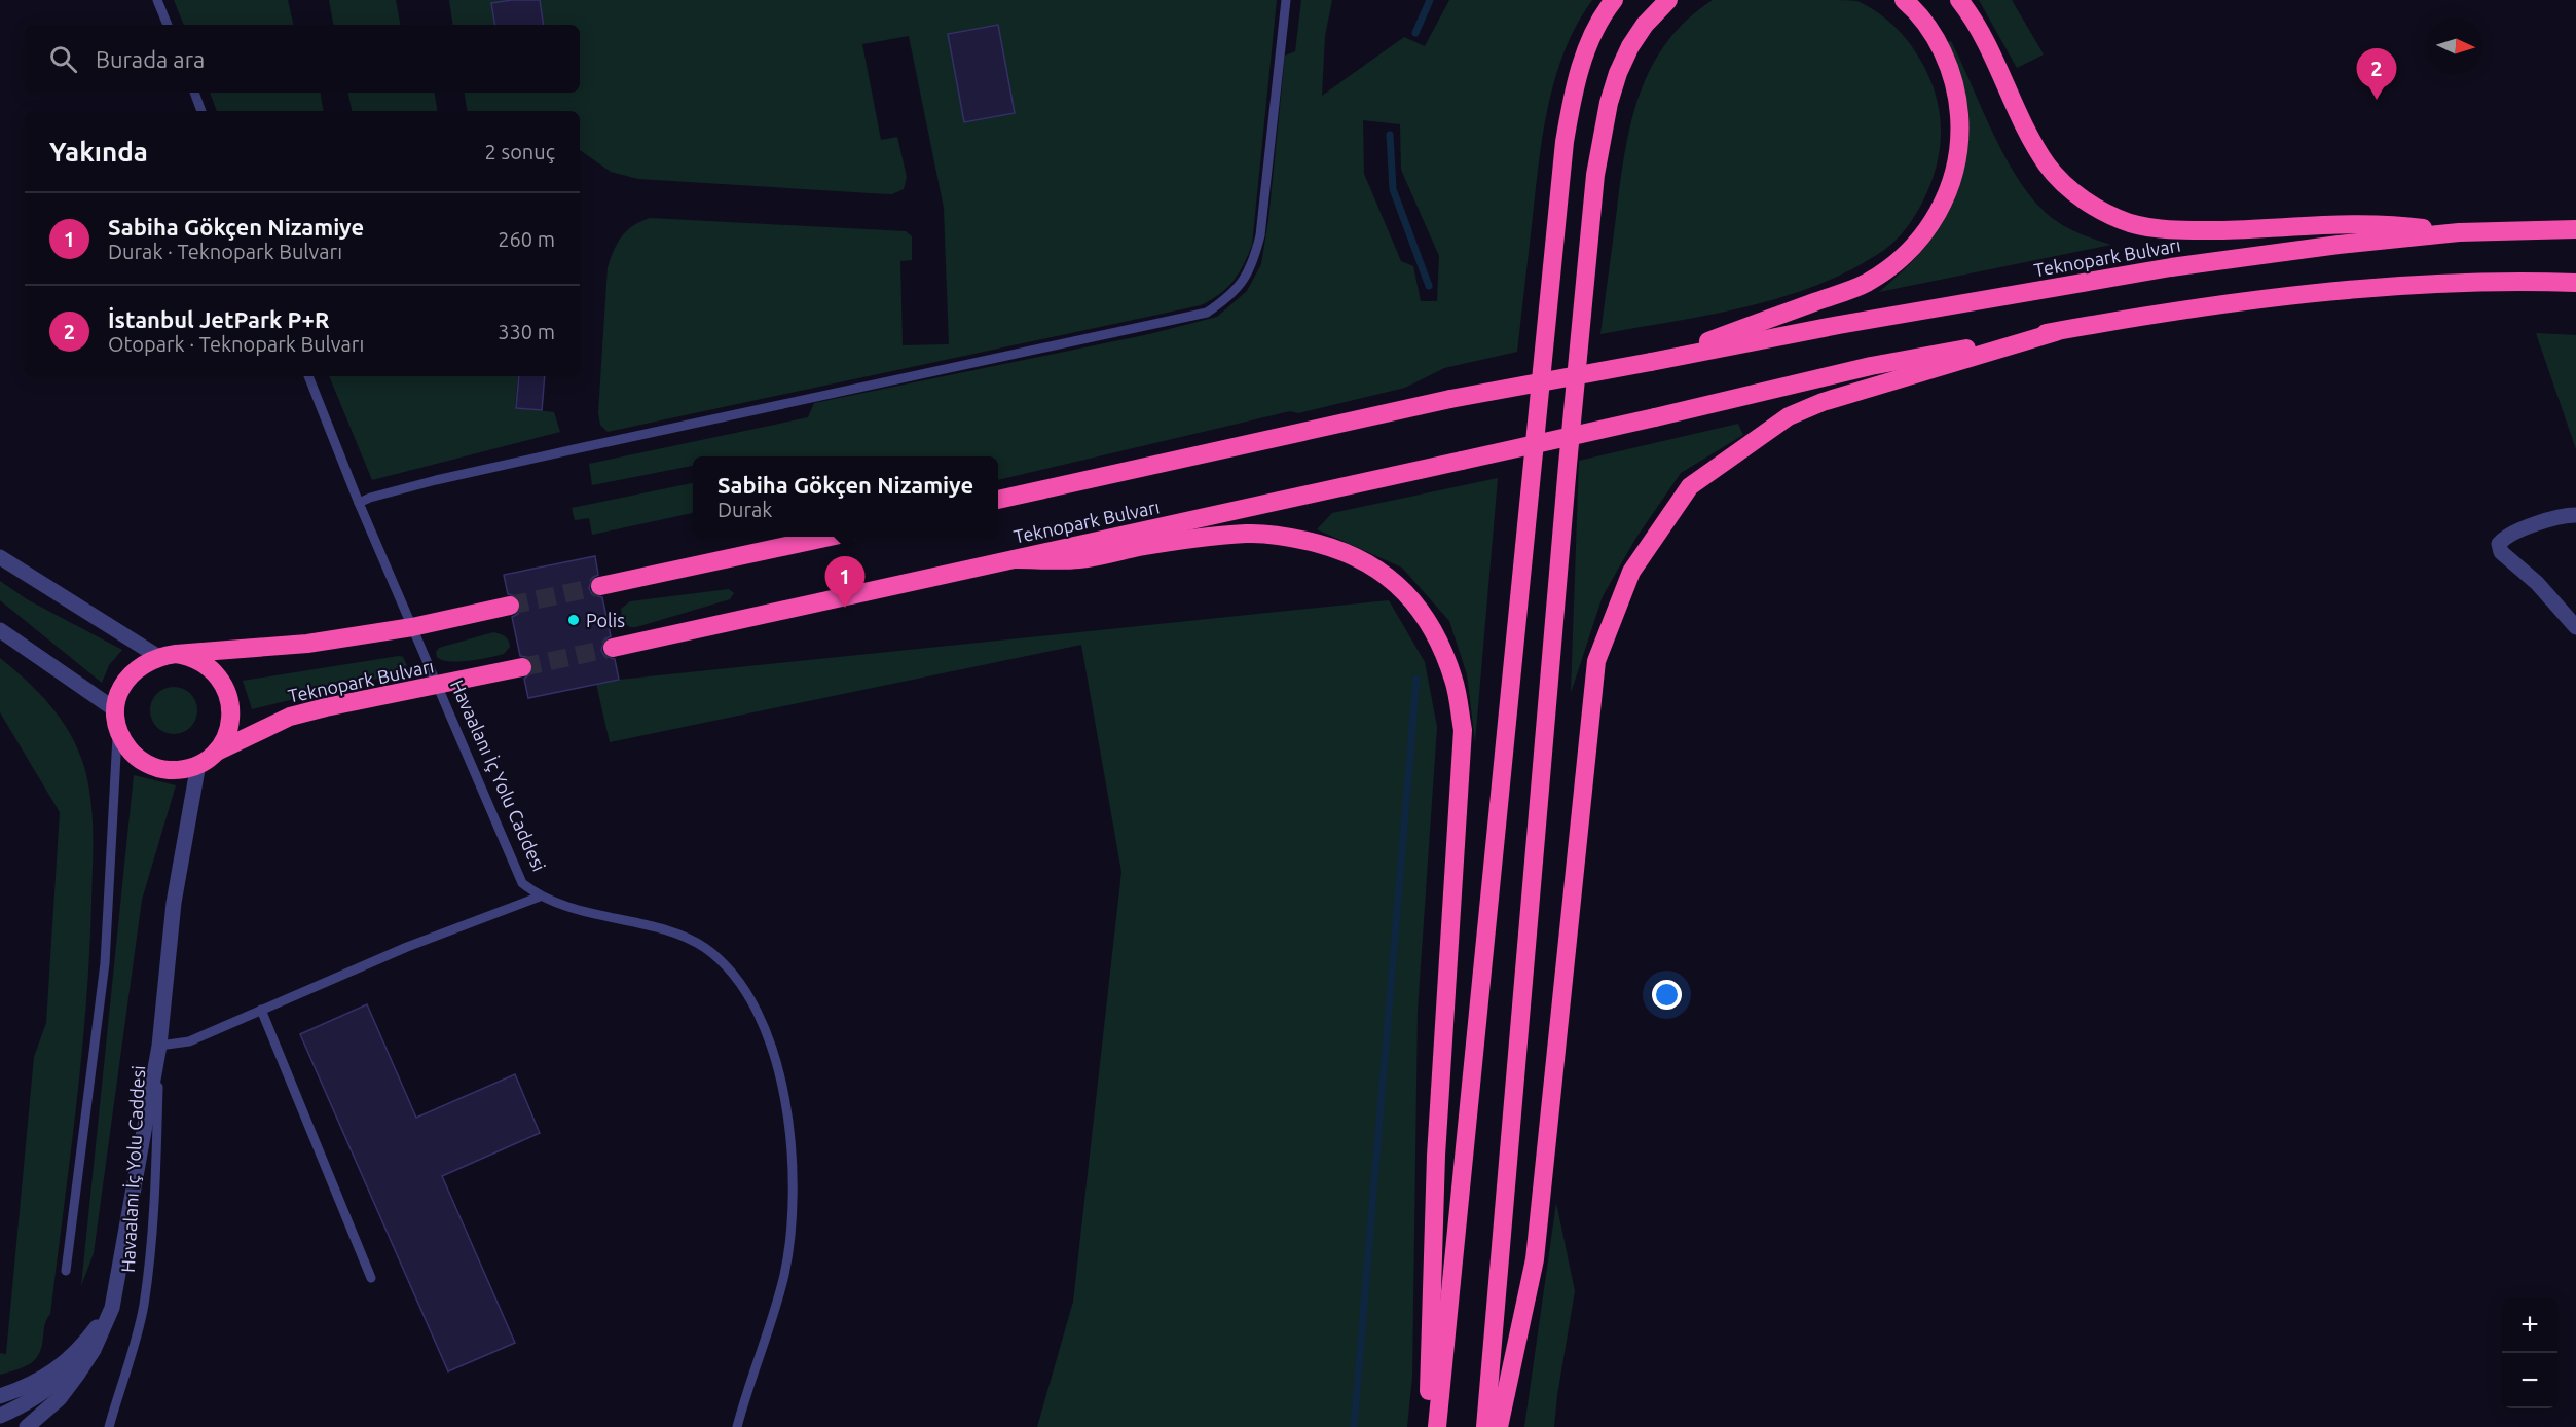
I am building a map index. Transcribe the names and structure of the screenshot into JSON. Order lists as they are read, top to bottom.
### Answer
{
  "streets": {
    "highway": ["Teknopark Bulvarı"],
    "street": ["Havaalanı İç Yolu Caddesi"]
  },
  "crossings": [
    ["Teknopark Bulvarı", "Havaalanı İç Yolu Caddesi"]
  ],
  "places": ["Polis"],
  "north": "right",
  "page": {
    "search": "Burada ara",
    "pins": ["2", "1"],
    "heading": ["Yakında", "2 sonuç"],
    "list": [
      {
        "mark": "1",
        "name": "Sabiha Gökçen Nizamiye",
        "note": "Durak · Teknopark Bulvarı",
        "value": "260 m"
      },
      {
        "mark": "2",
        "name": "İstanbul JetPark P+R",
        "note": "Otopark · Teknopark Bulvarı",
        "value": "330 m"
      }
    ],
    "popup": ["Sabiha Gökçen Nizamiye", "Durak"],
    "map_buttons": ["+", "−"]
  }
}
